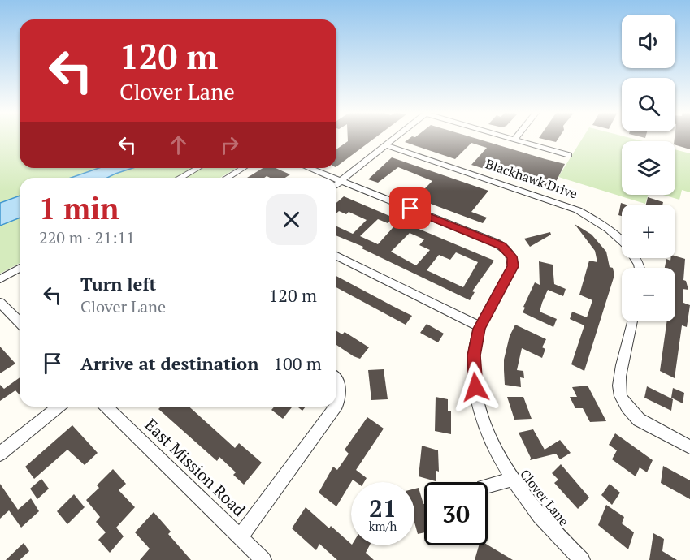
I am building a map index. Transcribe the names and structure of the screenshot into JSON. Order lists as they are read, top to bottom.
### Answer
{
  "streets": {
    "street": ["Blackhawk Drive", "East Mission Road", "Clover Lane"]
  },
  "page": {
    "map_buttons": ["+", "−"],
    "turn": ["120 m", "Clover Lane"],
    "heading": ["1 min", "220 m · 21:11"],
    "list": [
      {
        "name": "Turn left",
        "note": "Clover Lane",
        "value": "120 m"
      },
      {
        "name": "Arrive at destination",
        "value": "100 m"
      }
    ],
    "speed": "21 km/h",
    "limit": "30"
  }
}
